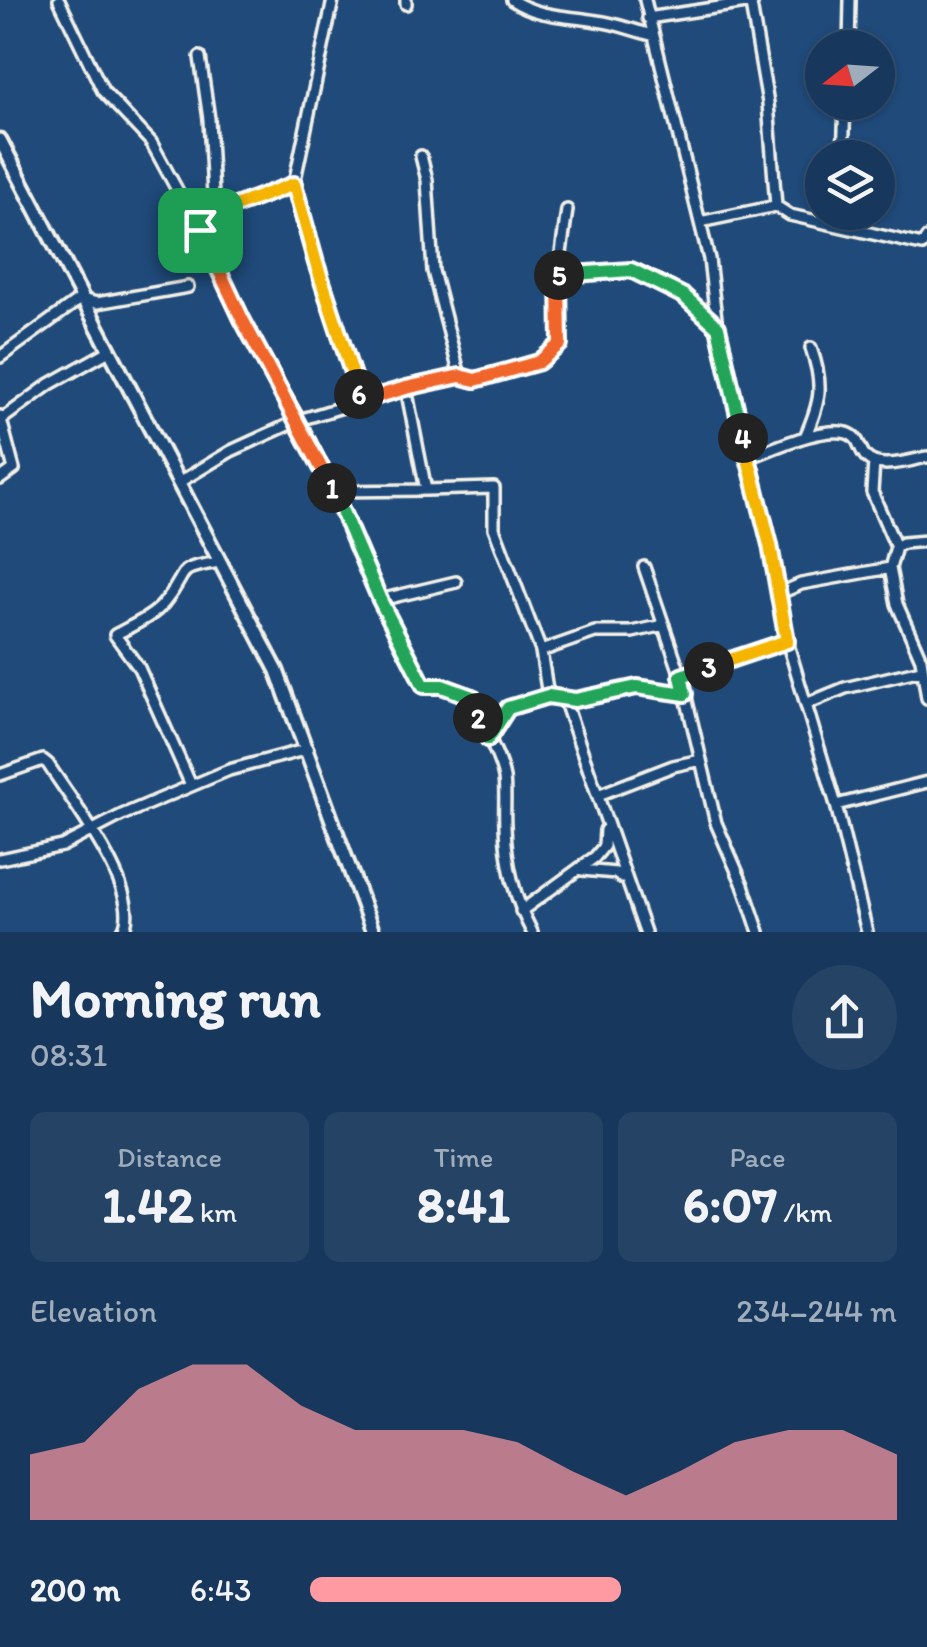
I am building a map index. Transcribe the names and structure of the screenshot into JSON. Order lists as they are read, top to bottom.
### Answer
{
  "north": "left",
  "page": {
    "pins": [
      "5",
      "6",
      "4",
      "1",
      "3",
      "2"
    ],
    "heading": ["Morning run", "08:31"],
    "stats": [
      ["Distance", "1.42 km"],
      ["Time", "8:41"],
      ["Pace", "6:07 /km"]
    ],
    "chart": ["Elevation", "234–244 m"],
    "list": [
      {
        "name": "200 m",
        "note": "6:43"
      }
    ]
  }
}
